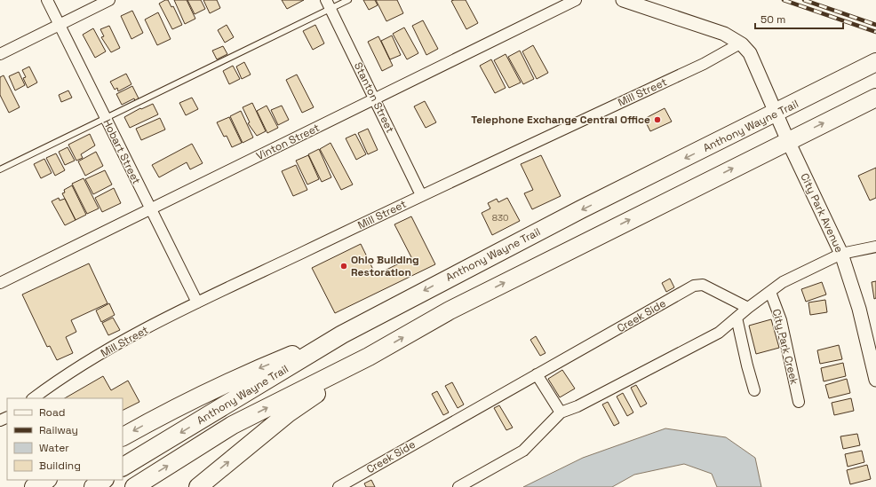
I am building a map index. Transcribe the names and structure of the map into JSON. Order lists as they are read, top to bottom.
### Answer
{
  "streets": {
    "highway": ["Anthony Wayne Trail"],
    "street": [
      "Mill Street",
      "Stanton Street",
      "Vinton Street",
      "Hobart Street",
      "City Park Avenue",
      "Creek Side",
      "City Park Creek"
    ]
  },
  "crossings": [
    ["Mill Street", "Stanton Street"],
    ["Mill Street", "Hobart Street"],
    ["Mill Street", "City Park Avenue"],
    ["Stanton Street", "Vinton Street"],
    ["Anthony Wayne Trail", "City Park Avenue"],
    ["Vinton Street", "Hobart Street"]
  ],
  "places": ["Telephone Exchange Central Office", "Ohio Building Restoration"],
  "house_numbers": ["830"],
  "legend": [
    "Road",
    "Railway",
    "Water",
    "Building"
  ],
  "scale_bar": "50 m"
}
